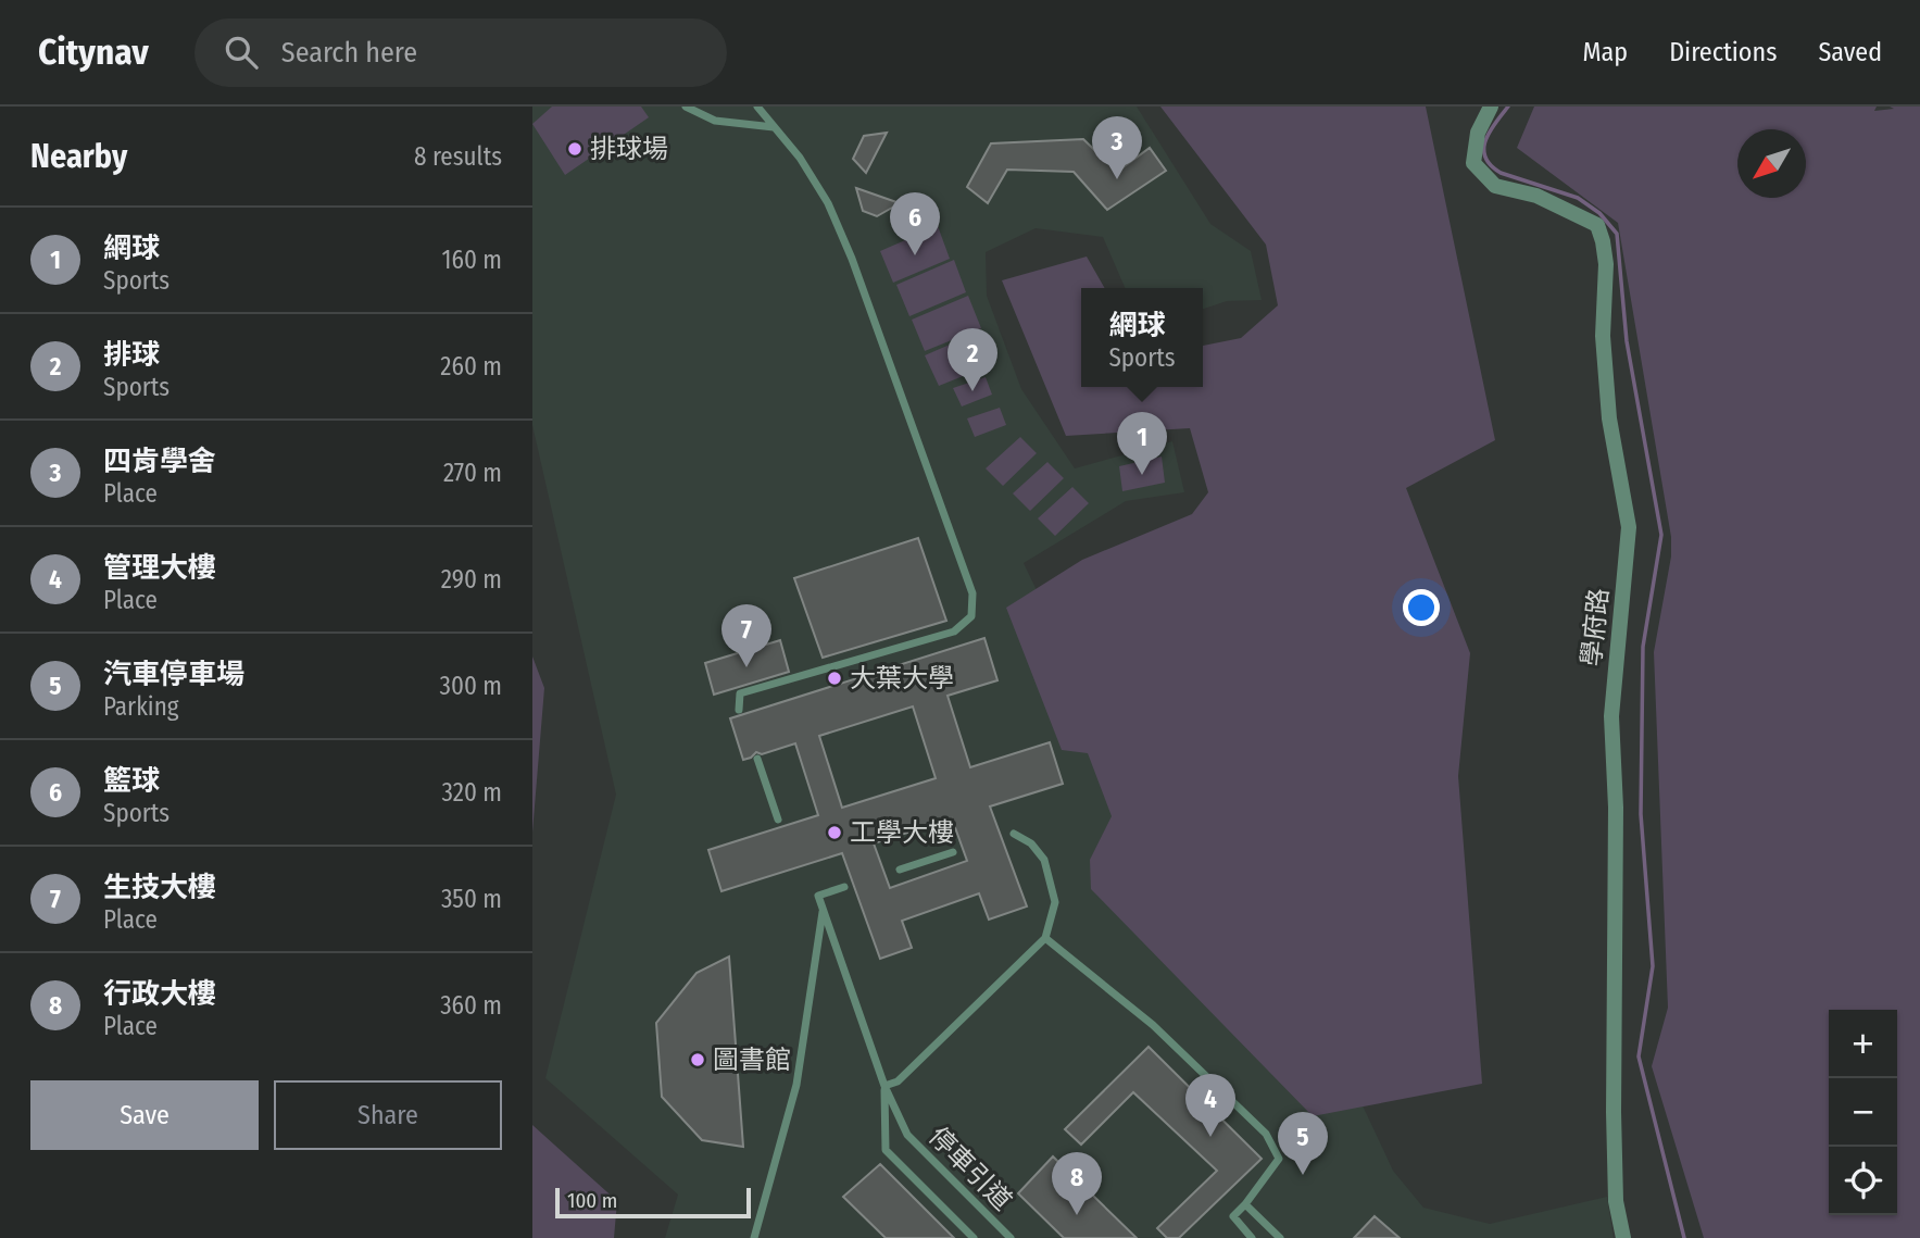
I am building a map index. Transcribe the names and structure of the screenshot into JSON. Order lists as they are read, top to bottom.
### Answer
{
  "streets": {
    "street": ["學府路"],
    "lane": ["停車引道"]
  },
  "places": [
    "排球場",
    "大葉大學",
    "工學大樓",
    "圖書館"
  ],
  "scale_bar": "100 m",
  "north": "bottom left",
  "page": {
    "header": "Citynav",
    "search": "Search here",
    "nav": ["Map", "Directions", "Saved"],
    "heading": ["Nearby", "8 results"],
    "pins": [
      "3",
      "6",
      "2",
      "1",
      "7",
      "4",
      "5",
      "8"
    ],
    "list": [
      {
        "mark": "1",
        "name": "網球",
        "note": "Sports",
        "value": "160 m"
      },
      {
        "mark": "2",
        "name": "排球",
        "note": "Sports",
        "value": "260 m"
      },
      {
        "mark": "3",
        "name": "四肯學舍",
        "note": "Place",
        "value": "270 m"
      },
      {
        "mark": "4",
        "name": "管理大樓",
        "note": "Place",
        "value": "290 m"
      },
      {
        "mark": "5",
        "name": "汽車停車場",
        "note": "Parking",
        "value": "300 m"
      },
      {
        "mark": "6",
        "name": "籃球",
        "note": "Sports",
        "value": "320 m"
      },
      {
        "mark": "7",
        "name": "生技大樓",
        "note": "Place",
        "value": "350 m"
      },
      {
        "mark": "8",
        "name": "行政大樓",
        "note": "Place",
        "value": "360 m"
      }
    ],
    "popup": ["網球", "Sports"],
    "map_buttons": ["+", "−"],
    "buttons": ["Save", "Share"],
    "scale": "100 m"
  }
}
